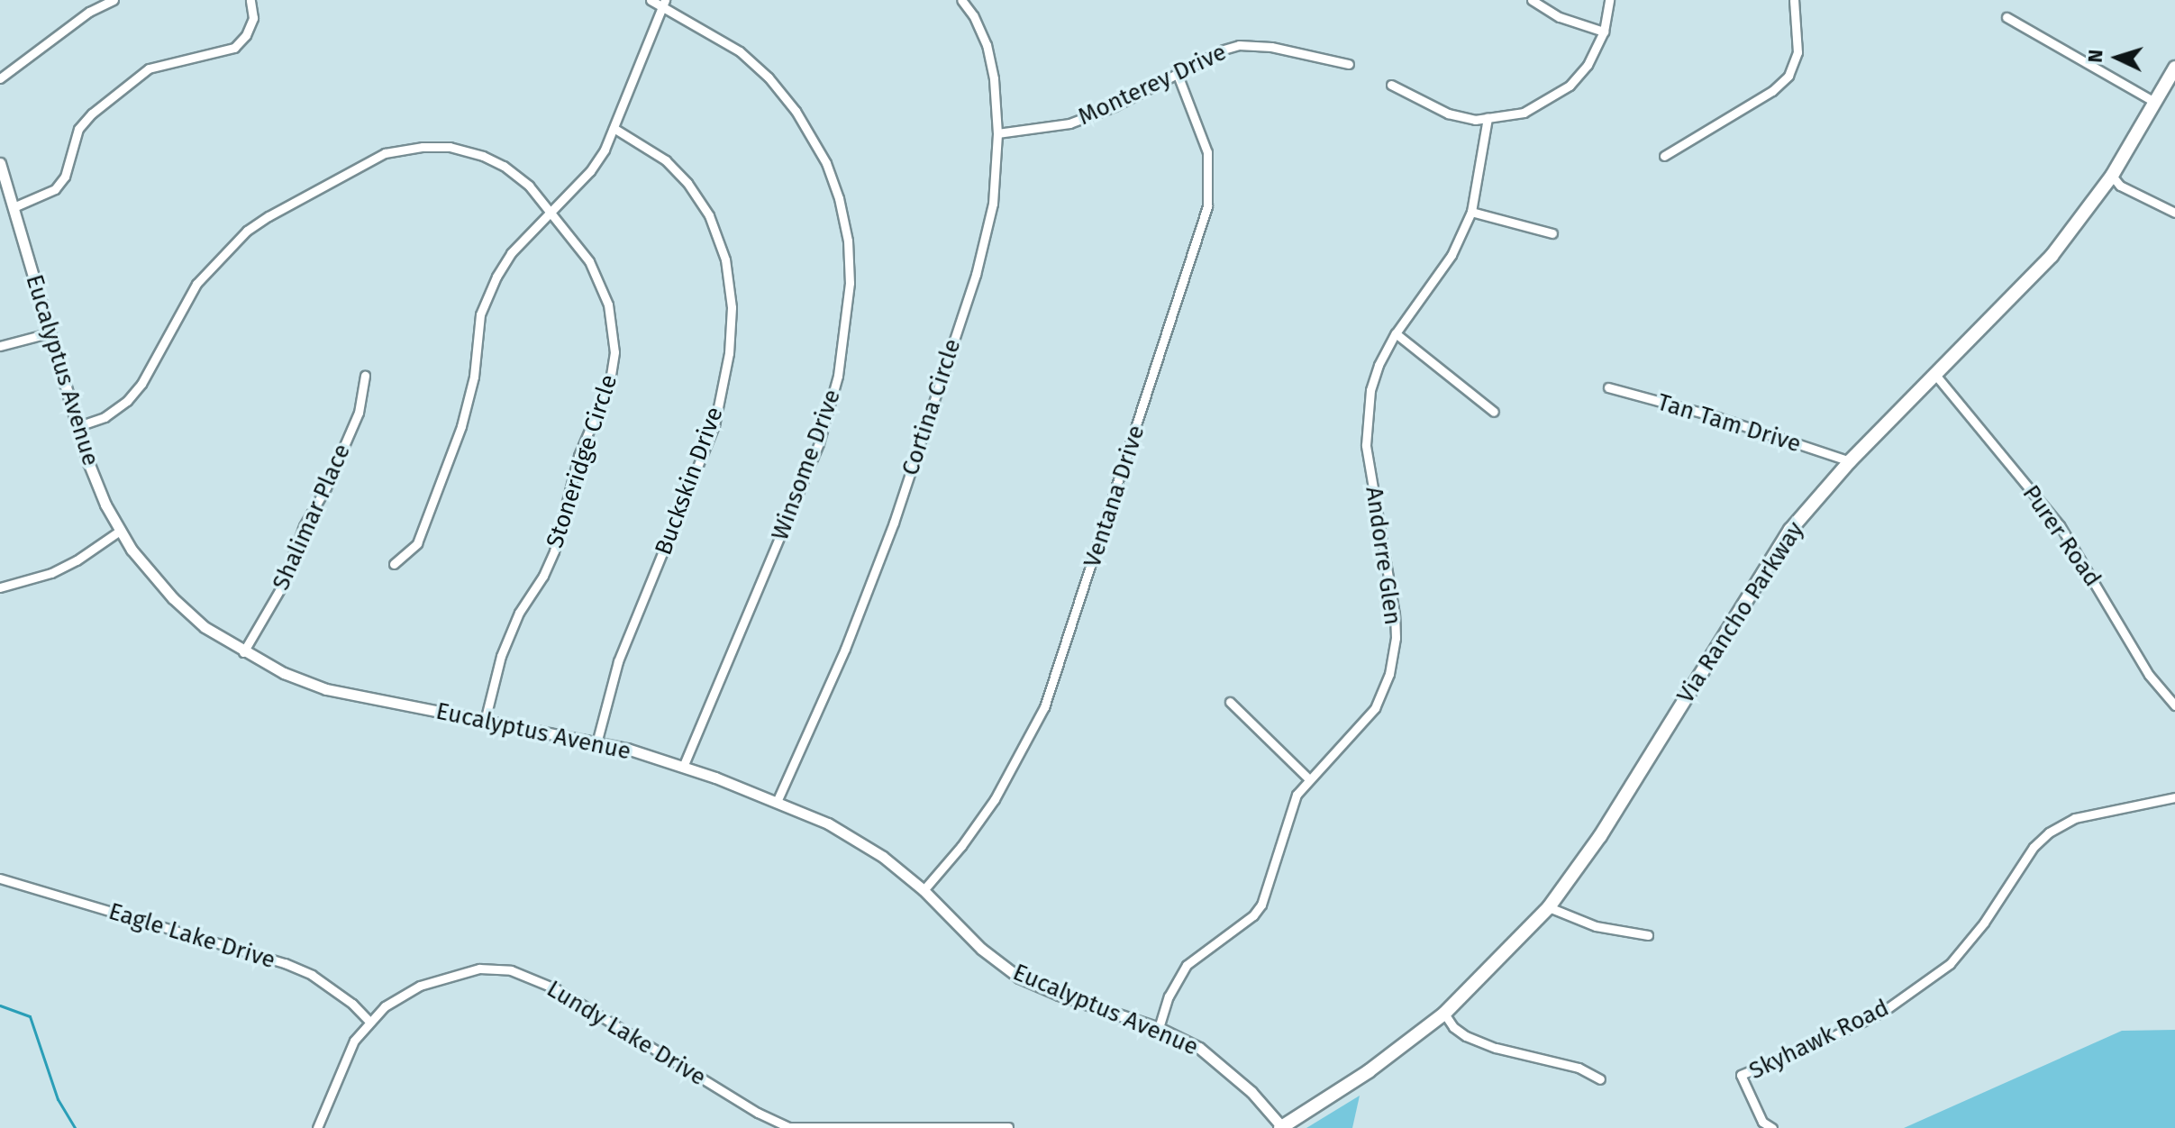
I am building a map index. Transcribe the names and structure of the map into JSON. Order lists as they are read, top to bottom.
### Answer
{
  "streets": {
    "main road": ["Via Rancho Parkway"],
    "street": [
      "Monterey Drive",
      "Eucalyptus Avenue",
      "Cortina Circle",
      "Tan Tam Drive",
      "Stoneridge Circle",
      "Winsome Drive",
      "Buckskin Drive",
      "Ventana Drive",
      "Shalimar Place",
      "Purer Road",
      "Andorre Glen",
      "Eagle Lake Drive",
      "Lundy Lake Drive",
      "Skyhawk Road"
    ]
  },
  "crossings": [
    ["Monterey Drive", "Cortina Circle"],
    ["Monterey Drive", "Ventana Drive"],
    ["Eucalyptus Avenue", "Cortina Circle"],
    ["Eucalyptus Avenue", "Stoneridge Circle"],
    ["Eucalyptus Avenue", "Winsome Drive"],
    ["Eucalyptus Avenue", "Buckskin Drive"],
    ["Eucalyptus Avenue", "Ventana Drive"],
    ["Eucalyptus Avenue", "Shalimar Place"],
    ["Eucalyptus Avenue", "Andorre Glen"],
    ["Eucalyptus Avenue", "Via Rancho Parkway"],
    ["Tan Tam Drive", "Via Rancho Parkway"],
    ["Purer Road", "Via Rancho Parkway"],
    ["Eagle Lake Drive", "Lundy Lake Drive"]
  ],
  "north": "left"
}
